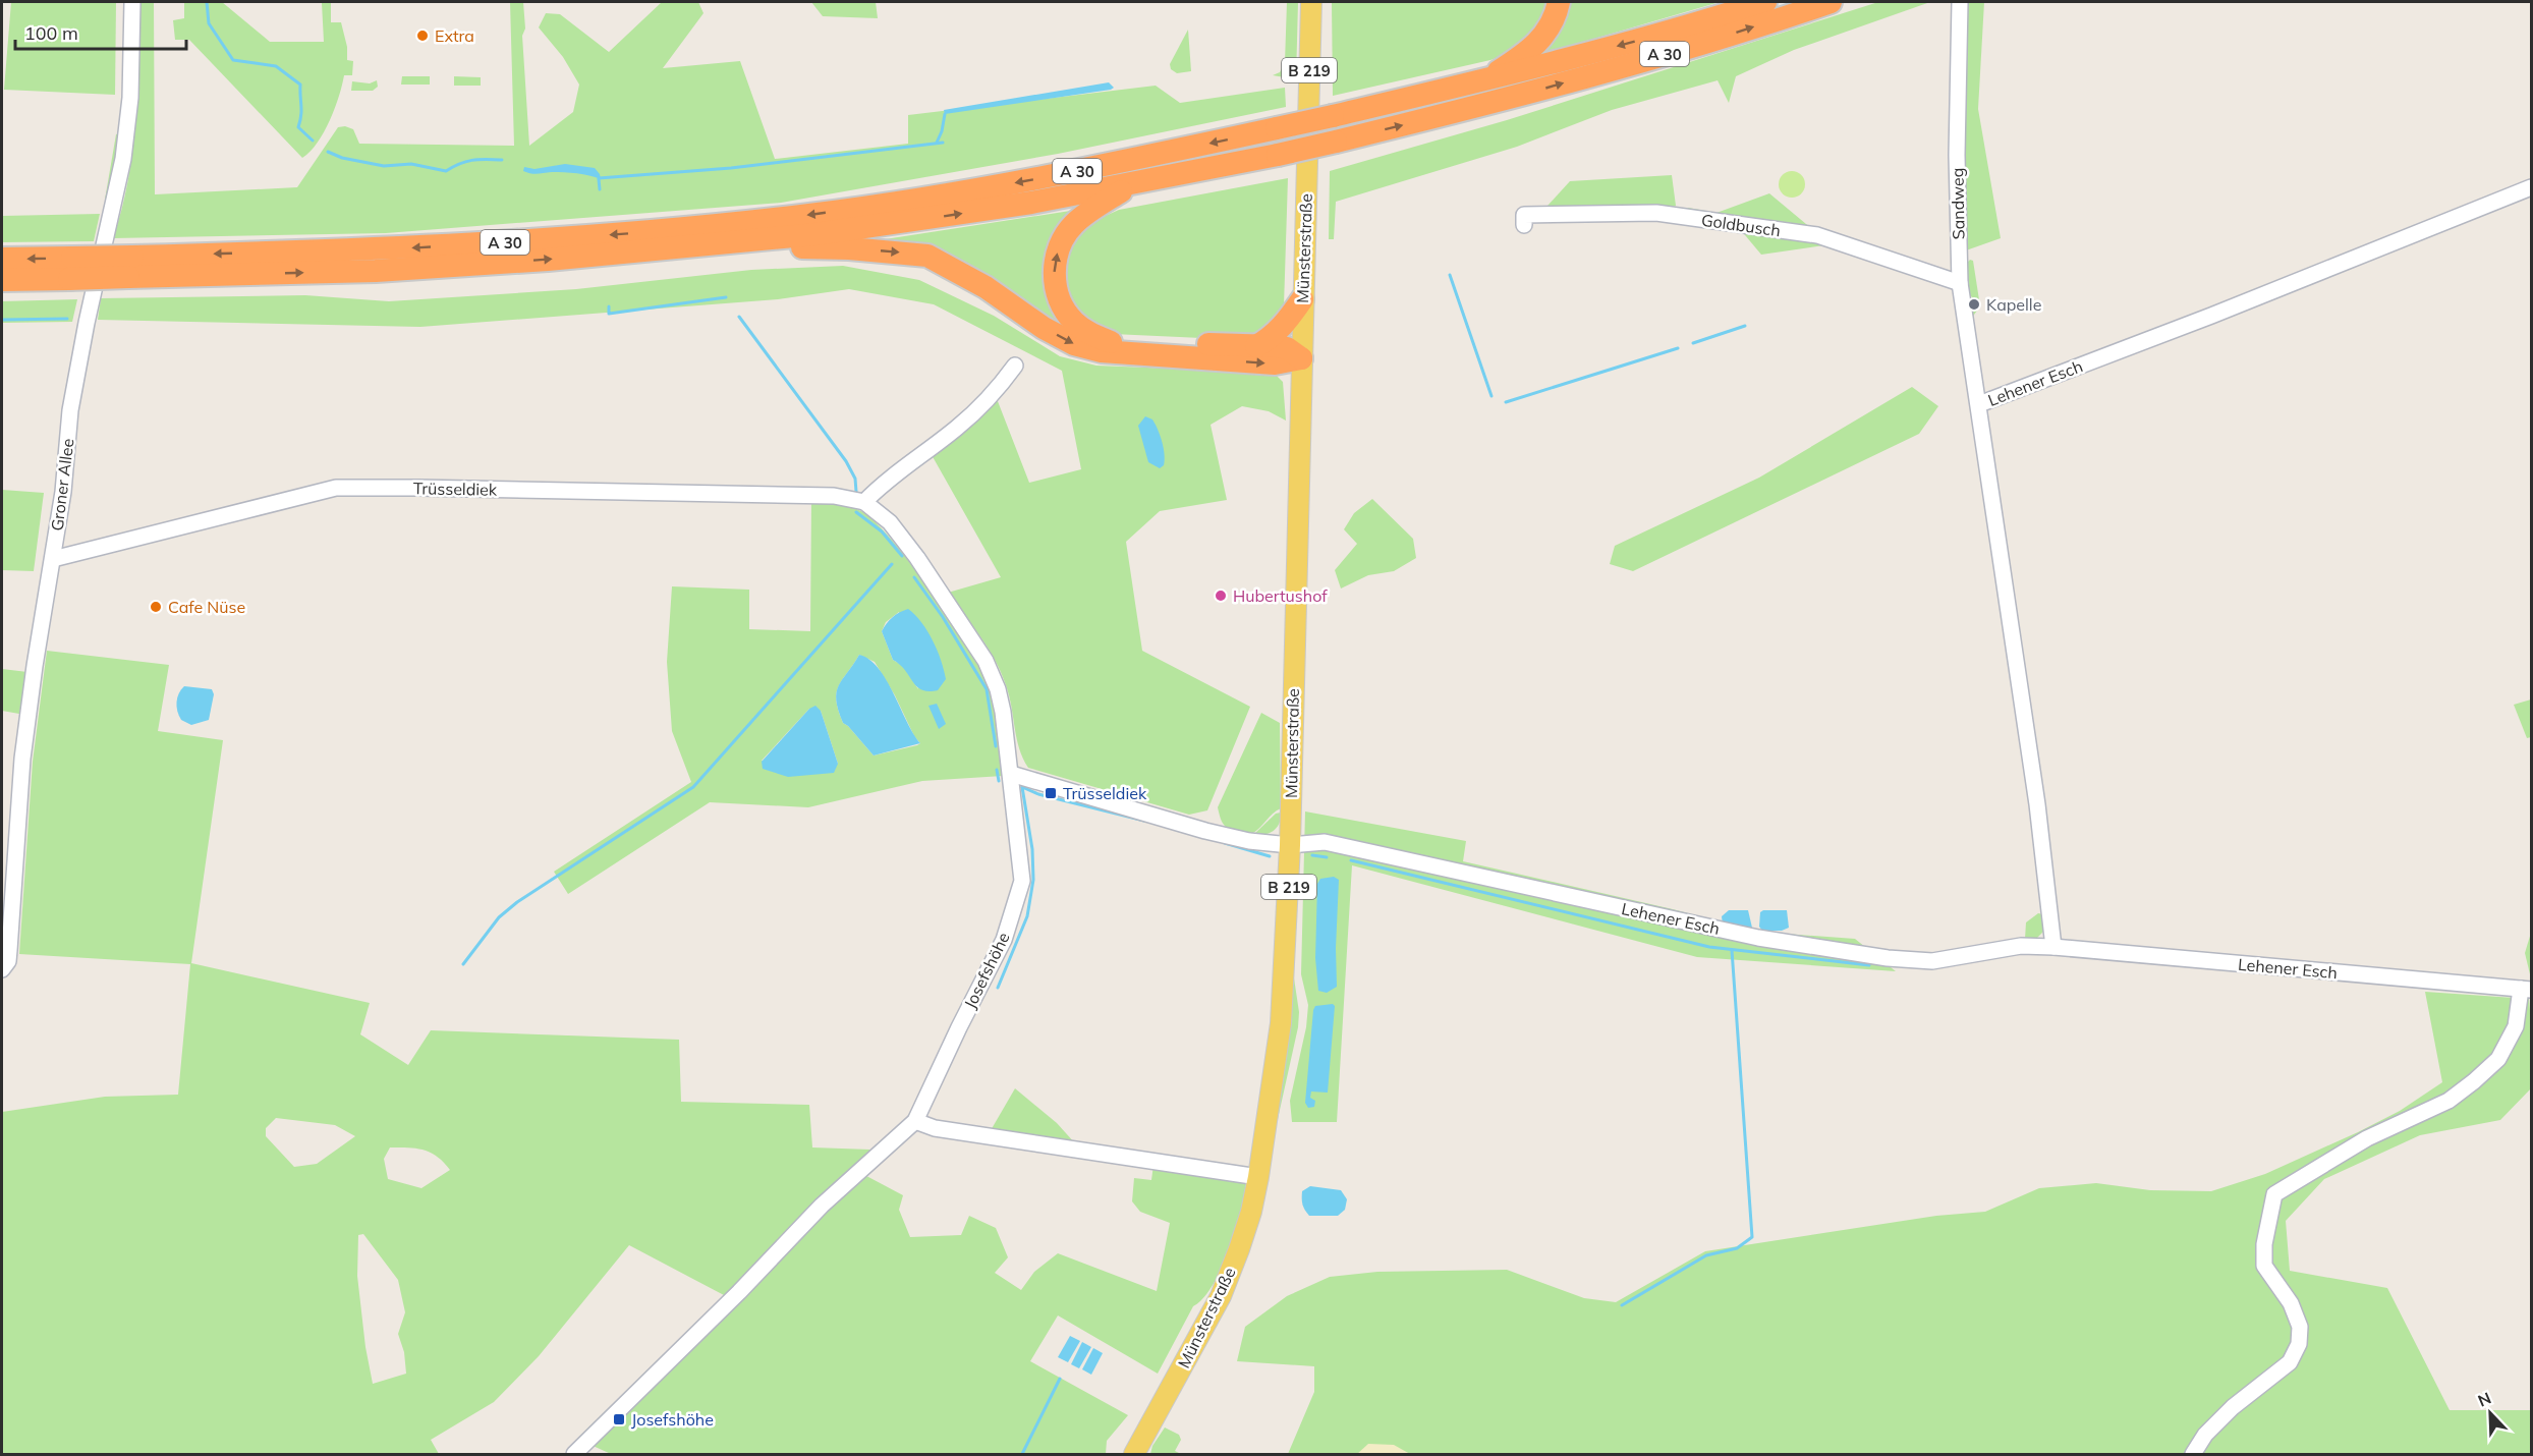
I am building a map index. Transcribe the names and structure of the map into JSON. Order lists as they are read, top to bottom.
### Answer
{
  "streets": {
    "highway": ["A 30"],
    "main road": ["B 219", "Münsterstraße"],
    "street": [
      "Sandweg",
      "Goldbusch",
      "Lehener Esch",
      "Groner Allee",
      "Trüsseldiek",
      "Josefshöhe"
    ]
  },
  "crossings": [
    ["Sandweg", "Goldbusch"],
    ["Sandweg", "Lehener Esch"],
    ["Münsterstraße", "Lehener Esch"],
    ["Groner Allee", "Trüsseldiek"],
    ["Trüsseldiek", "Josefshöhe"]
  ],
  "places": {
    "other": [
      "Extra",
      "Kapelle",
      "Hubertushof",
      "Cafe Nüse"
    ],
    "transit": ["Trüsseldiek", "Josefshöhe"]
  },
  "scale_bar": "100 m",
  "north": "top left"
}
